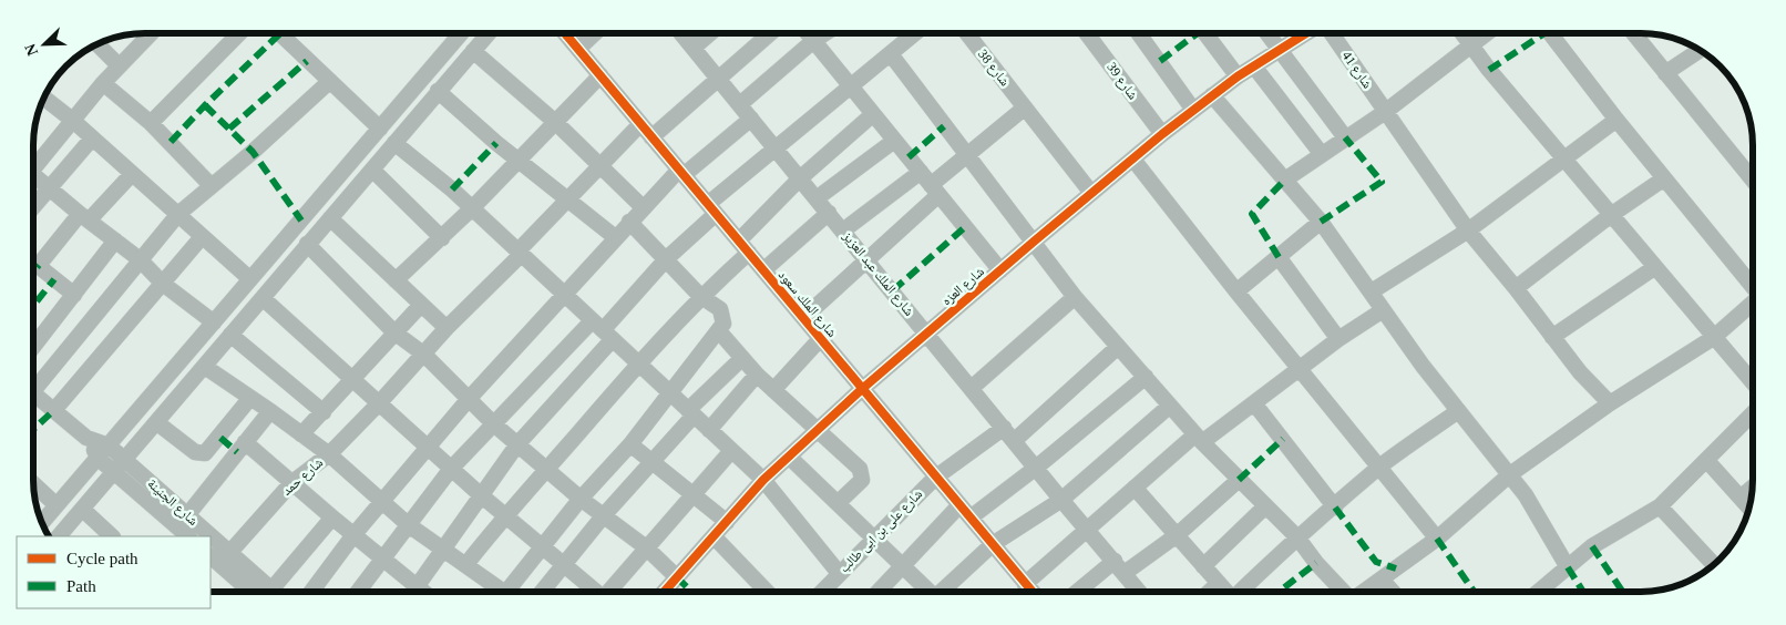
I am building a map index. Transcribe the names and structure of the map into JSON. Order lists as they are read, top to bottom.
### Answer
{
  "streets": {
    "street": [
      "شارع 38",
      "شارع 41",
      "شارع 39",
      "شارع الملك عبد العزيز",
      "شارع العزه",
      "شارع الملك سعود",
      "شارع حمد",
      "شارع الجنينة",
      "شارع على بن ابى طالب"
    ]
  },
  "crossings": [
    ["شارع 38", "شارع العزه"],
    ["شارع 39", "شارع العزه"],
    ["شارع الملك عبد العزيز", "شارع العزه"],
    ["شارع الملك عبد العزيز", "شارع على بن ابى طالب"],
    ["شارع العزه", "شارع الملك سعود"],
    ["شارع الملك سعود", "شارع حمد"],
    ["شارع الملك سعود", "شارع على بن ابى طالب"],
    ["شارع حمد", "شارع الجنينة"]
  ],
  "legend": ["Cycle path", "Path"],
  "north": "bottom left"
}
